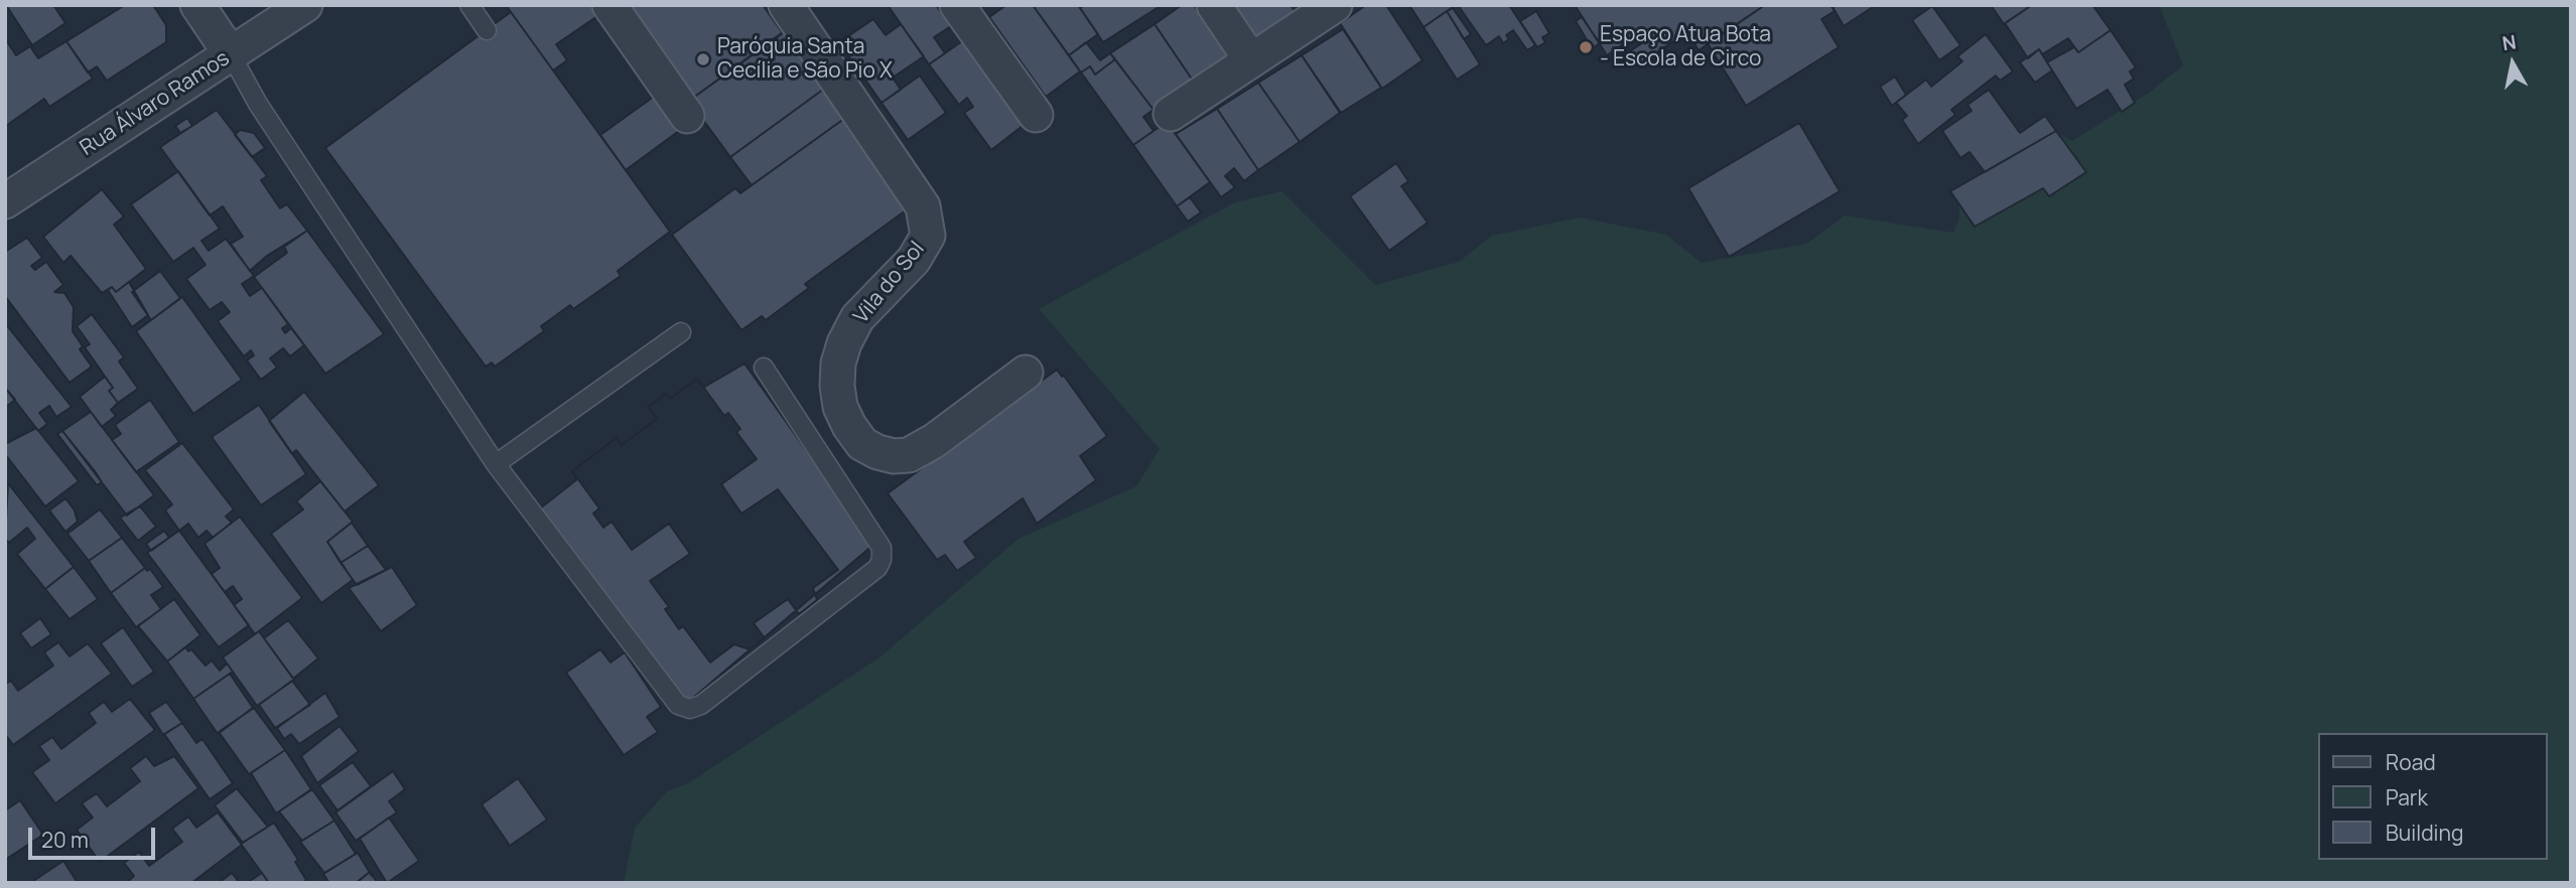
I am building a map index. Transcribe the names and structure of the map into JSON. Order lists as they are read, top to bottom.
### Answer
{
  "streets": {
    "street": ["Rua Álvaro Ramos", "Vila do Sol"]
  },
  "places": ["Espaço Atua Bota - Escola de Circo", "Paróquia Santa Cecília e São Pio X"],
  "legend": ["Road", "Park", "Building"],
  "scale_bar": "20 m",
  "north": "top"
}
